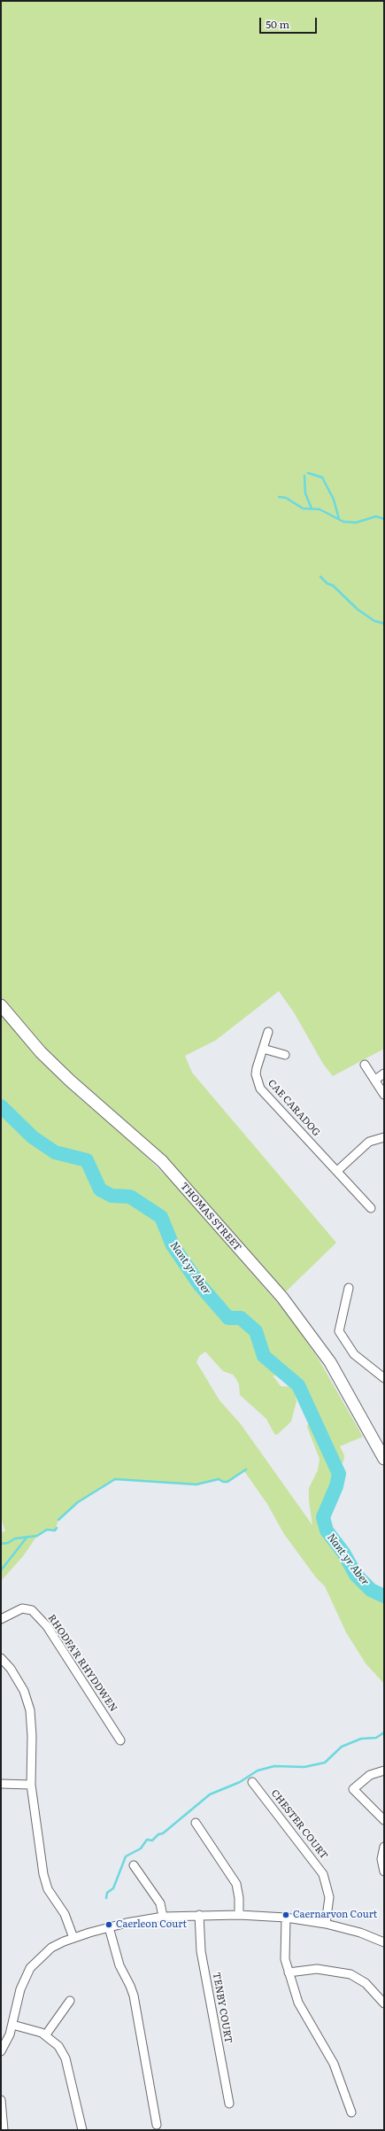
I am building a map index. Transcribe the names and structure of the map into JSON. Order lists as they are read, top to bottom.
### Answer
{
  "streets": {
    "main road": ["THOMAS STREET"],
    "street": [
      "CAE CARADOG",
      "RHODFA'R RHYDDWEN",
      "CHESTER COURT",
      "TENBY COURT"
    ]
  },
  "water": ["Nant yr Aber"],
  "places": ["Caernarvon Court", "Caerleon Court"],
  "scale_bar": "50 m"
}
